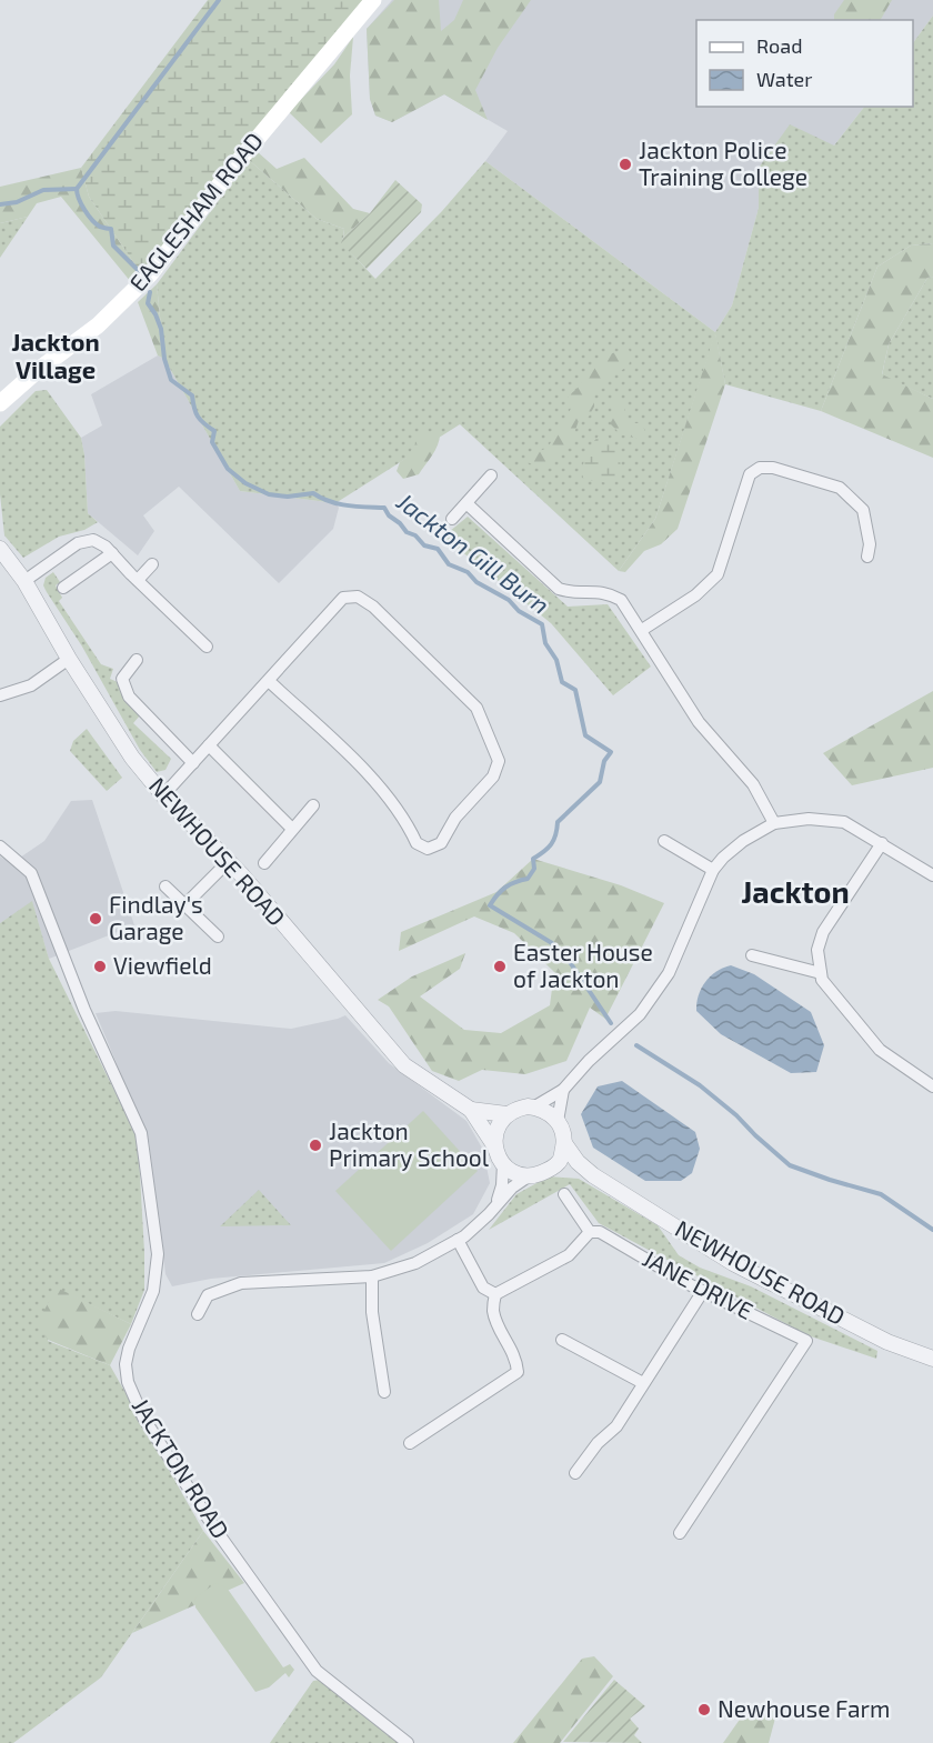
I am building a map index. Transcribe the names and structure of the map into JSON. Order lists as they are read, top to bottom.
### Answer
{
  "streets": {
    "main road": ["EAGLESHAM ROAD"],
    "street": ["NEWHOUSE ROAD", "JANE DRIVE", "JACKTON ROAD"]
  },
  "districts": ["Jackton Village", "Jackton"],
  "water": ["Jackton Gill Burn"],
  "places": [
    "Jackton Police Training College",
    "Findlay's Garage",
    "Viewfield",
    "Easter House of Jackton",
    "Jackton Primary School",
    "Newhouse Farm"
  ],
  "legend": ["Road", "Water"]
}
